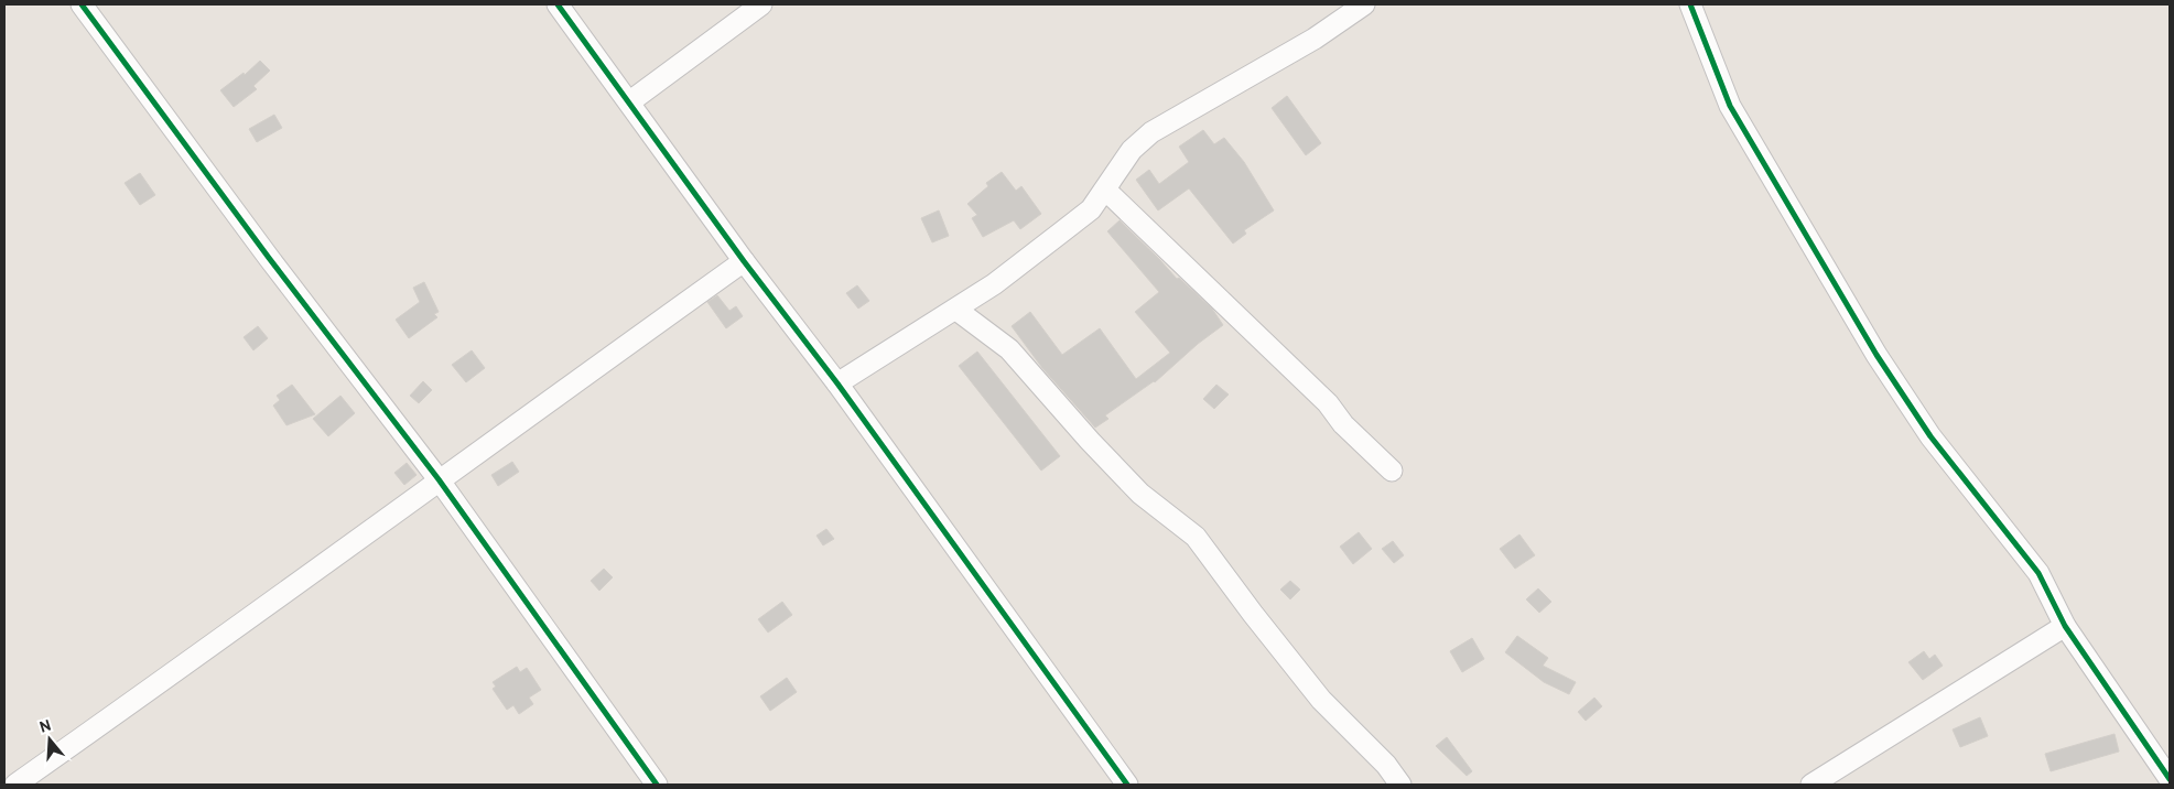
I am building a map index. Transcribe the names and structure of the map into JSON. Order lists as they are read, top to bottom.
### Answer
{
  "north": "top"
}
